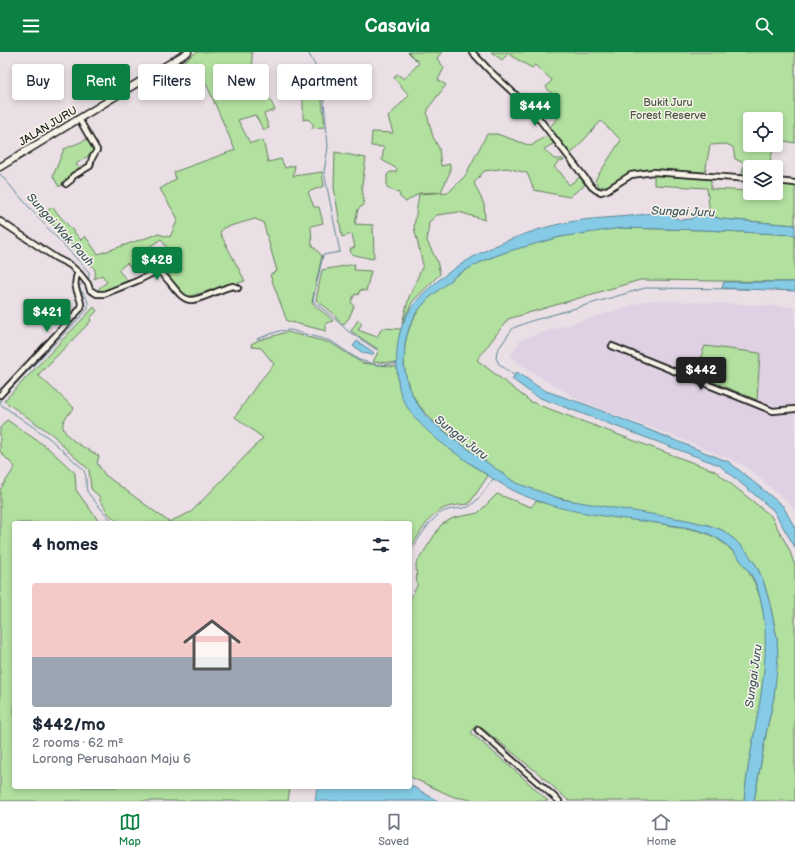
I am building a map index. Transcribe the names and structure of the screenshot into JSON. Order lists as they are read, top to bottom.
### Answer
{
  "streets": {
    "street": ["JALAN JURU"]
  },
  "water": ["Sungai Juru", "Sungai Wak Pauh"],
  "parks": ["Bukit Juru Forest Reserve"],
  "page": {
    "header": "Casavia",
    "chip": [
      "Buy",
      "Rent",
      "Filters",
      "New",
      "Apartment"
    ],
    "price": [
      "$444",
      "$428",
      "$421",
      "$442"
    ],
    "heading": "4 homes",
    "list": [
      {
        "name": "$442/mo",
        "note": "2 rooms · 62 m² · Lorong Perusahaan Maju 6"
      }
    ],
    "tabs": ["Map", "Saved", "Home"]
  }
}
